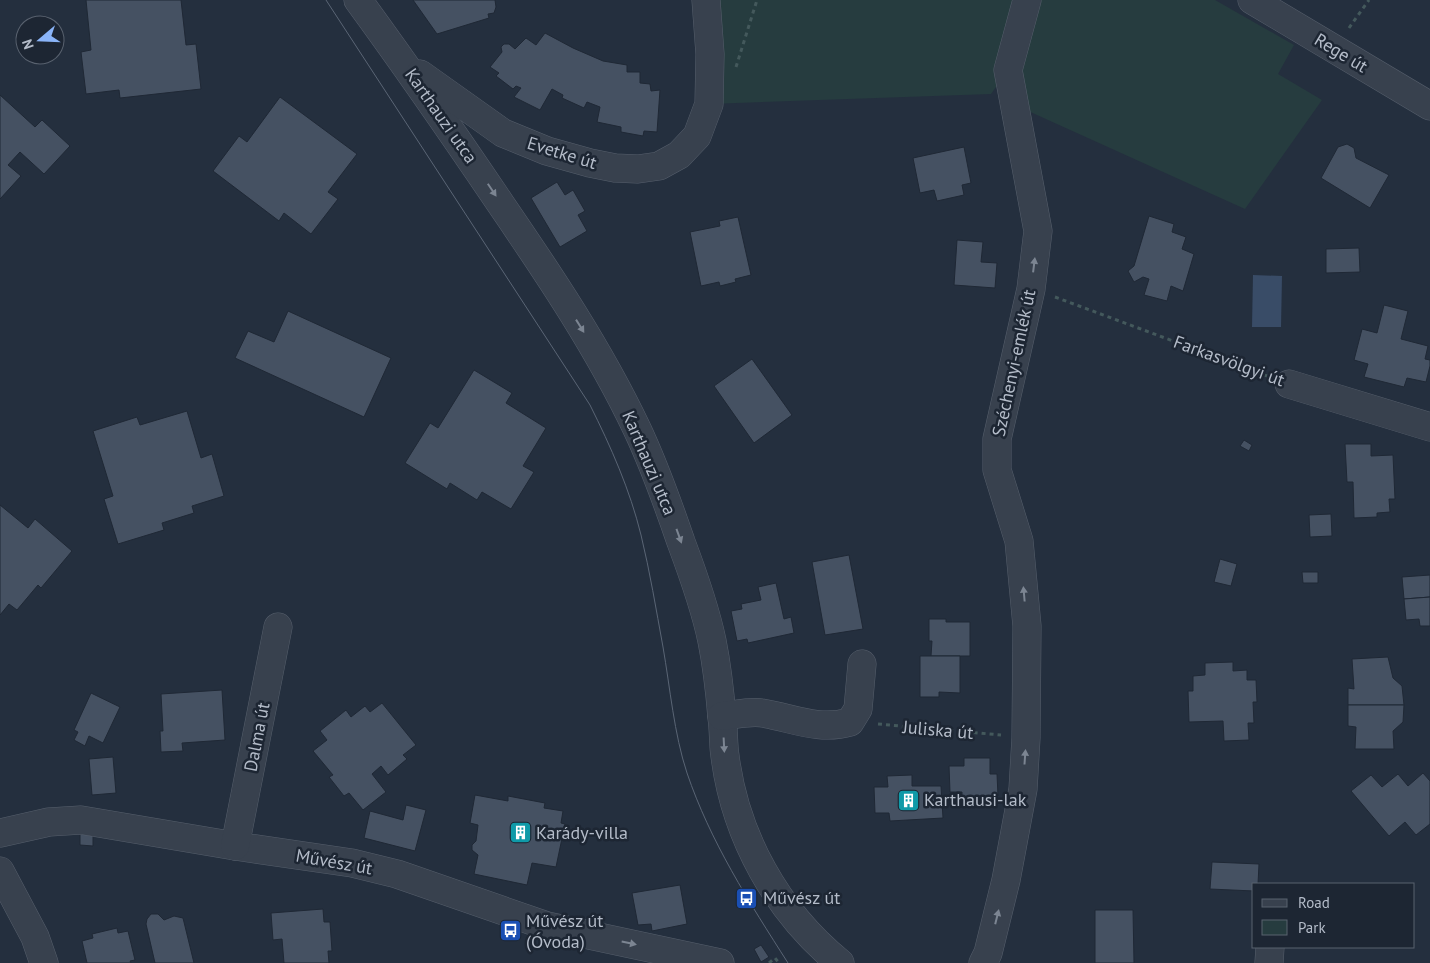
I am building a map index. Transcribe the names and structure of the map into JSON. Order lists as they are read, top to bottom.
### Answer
{
  "streets": {
    "street": [
      "Rege út",
      "Karthauzi utca",
      "Evetke út",
      "Farkasvölgyi út",
      "Széchenyi-emlék út",
      "Dalma út",
      "Művész út"
    ],
    "path": ["Juliska út"]
  },
  "crossings": [
    ["Karthauzi utca", "Evetke út"],
    ["Farkasvölgyi út", "Széchenyi-emlék út"],
    ["Széchenyi-emlék út", "Juliska út"],
    ["Dalma út", "Művész út"]
  ],
  "one_way": ["Karthauzi utca", "Széchenyi-emlék út", "Művész út"],
  "places": {
    "building": ["Karthausi-lak", "Karády-villa"],
    "bus stop": ["Művész út", "Művész út (Óvoda)"]
  },
  "legend": ["Road", "Park"],
  "north": "left"
}
